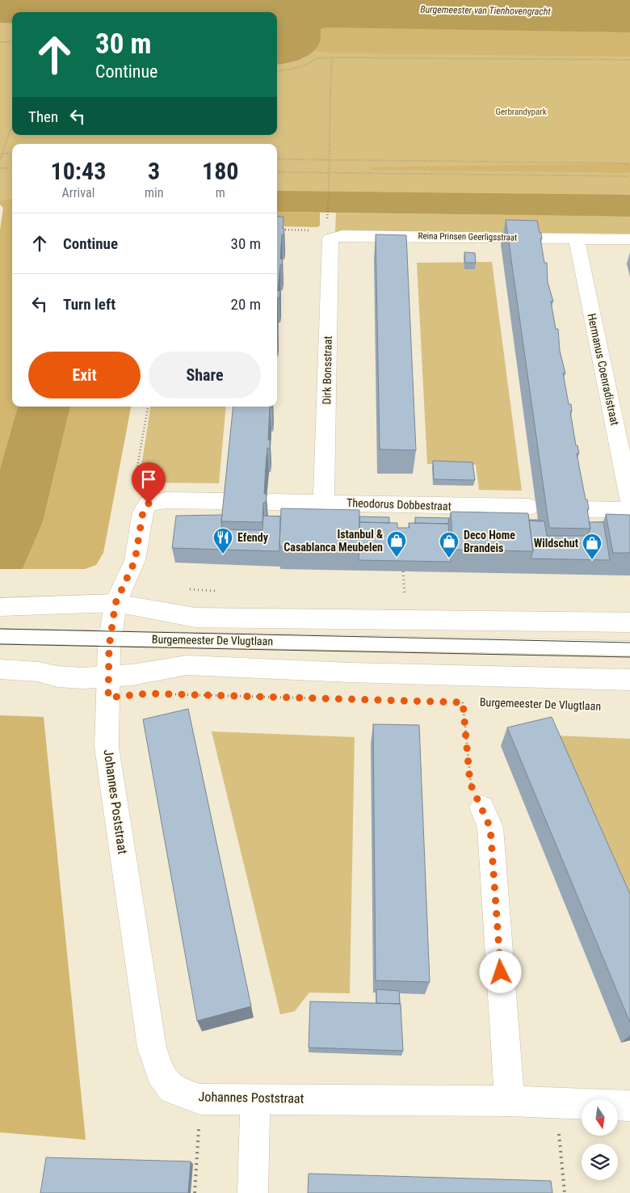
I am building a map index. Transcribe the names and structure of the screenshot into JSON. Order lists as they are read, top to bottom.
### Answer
{
  "streets": {
    "street": [
      "Reina Prinsen Geerligsstraat",
      "Hermanus Coenradistraat",
      "Dirk Bonsstraat",
      "Theodorus Dobbestraat",
      "Burgemeester De Vlugtlaan",
      "Johannes Poststraat"
    ]
  },
  "crossings": [
    ["Reina Prinsen Geerligsstraat", "Hermanus Coenradistraat"],
    ["Reina Prinsen Geerligsstraat", "Dirk Bonsstraat"],
    ["Dirk Bonsstraat", "Theodorus Dobbestraat"]
  ],
  "water": ["Burgemeester van Tienhovengracht"],
  "parks": ["Gerbrandypark"],
  "places": {
    "restaurant": ["Efendy"],
    "shop": ["Istanbul & Casablanca Meubelen", "Deco Home Brandeis", "Wildschut"]
  },
  "north": "bottom",
  "page": {
    "turn": ["30 m", "Continue"],
    "then": "Then",
    "eta": [
      "10:43",
      "Arrival",
      "3",
      "min",
      "180",
      "m"
    ],
    "list": [
      {
        "name": "Continue",
        "value": "30 m"
      },
      {
        "name": "Turn left",
        "value": "20 m"
      }
    ],
    "buttons": ["Exit", "Share"]
  }
}
